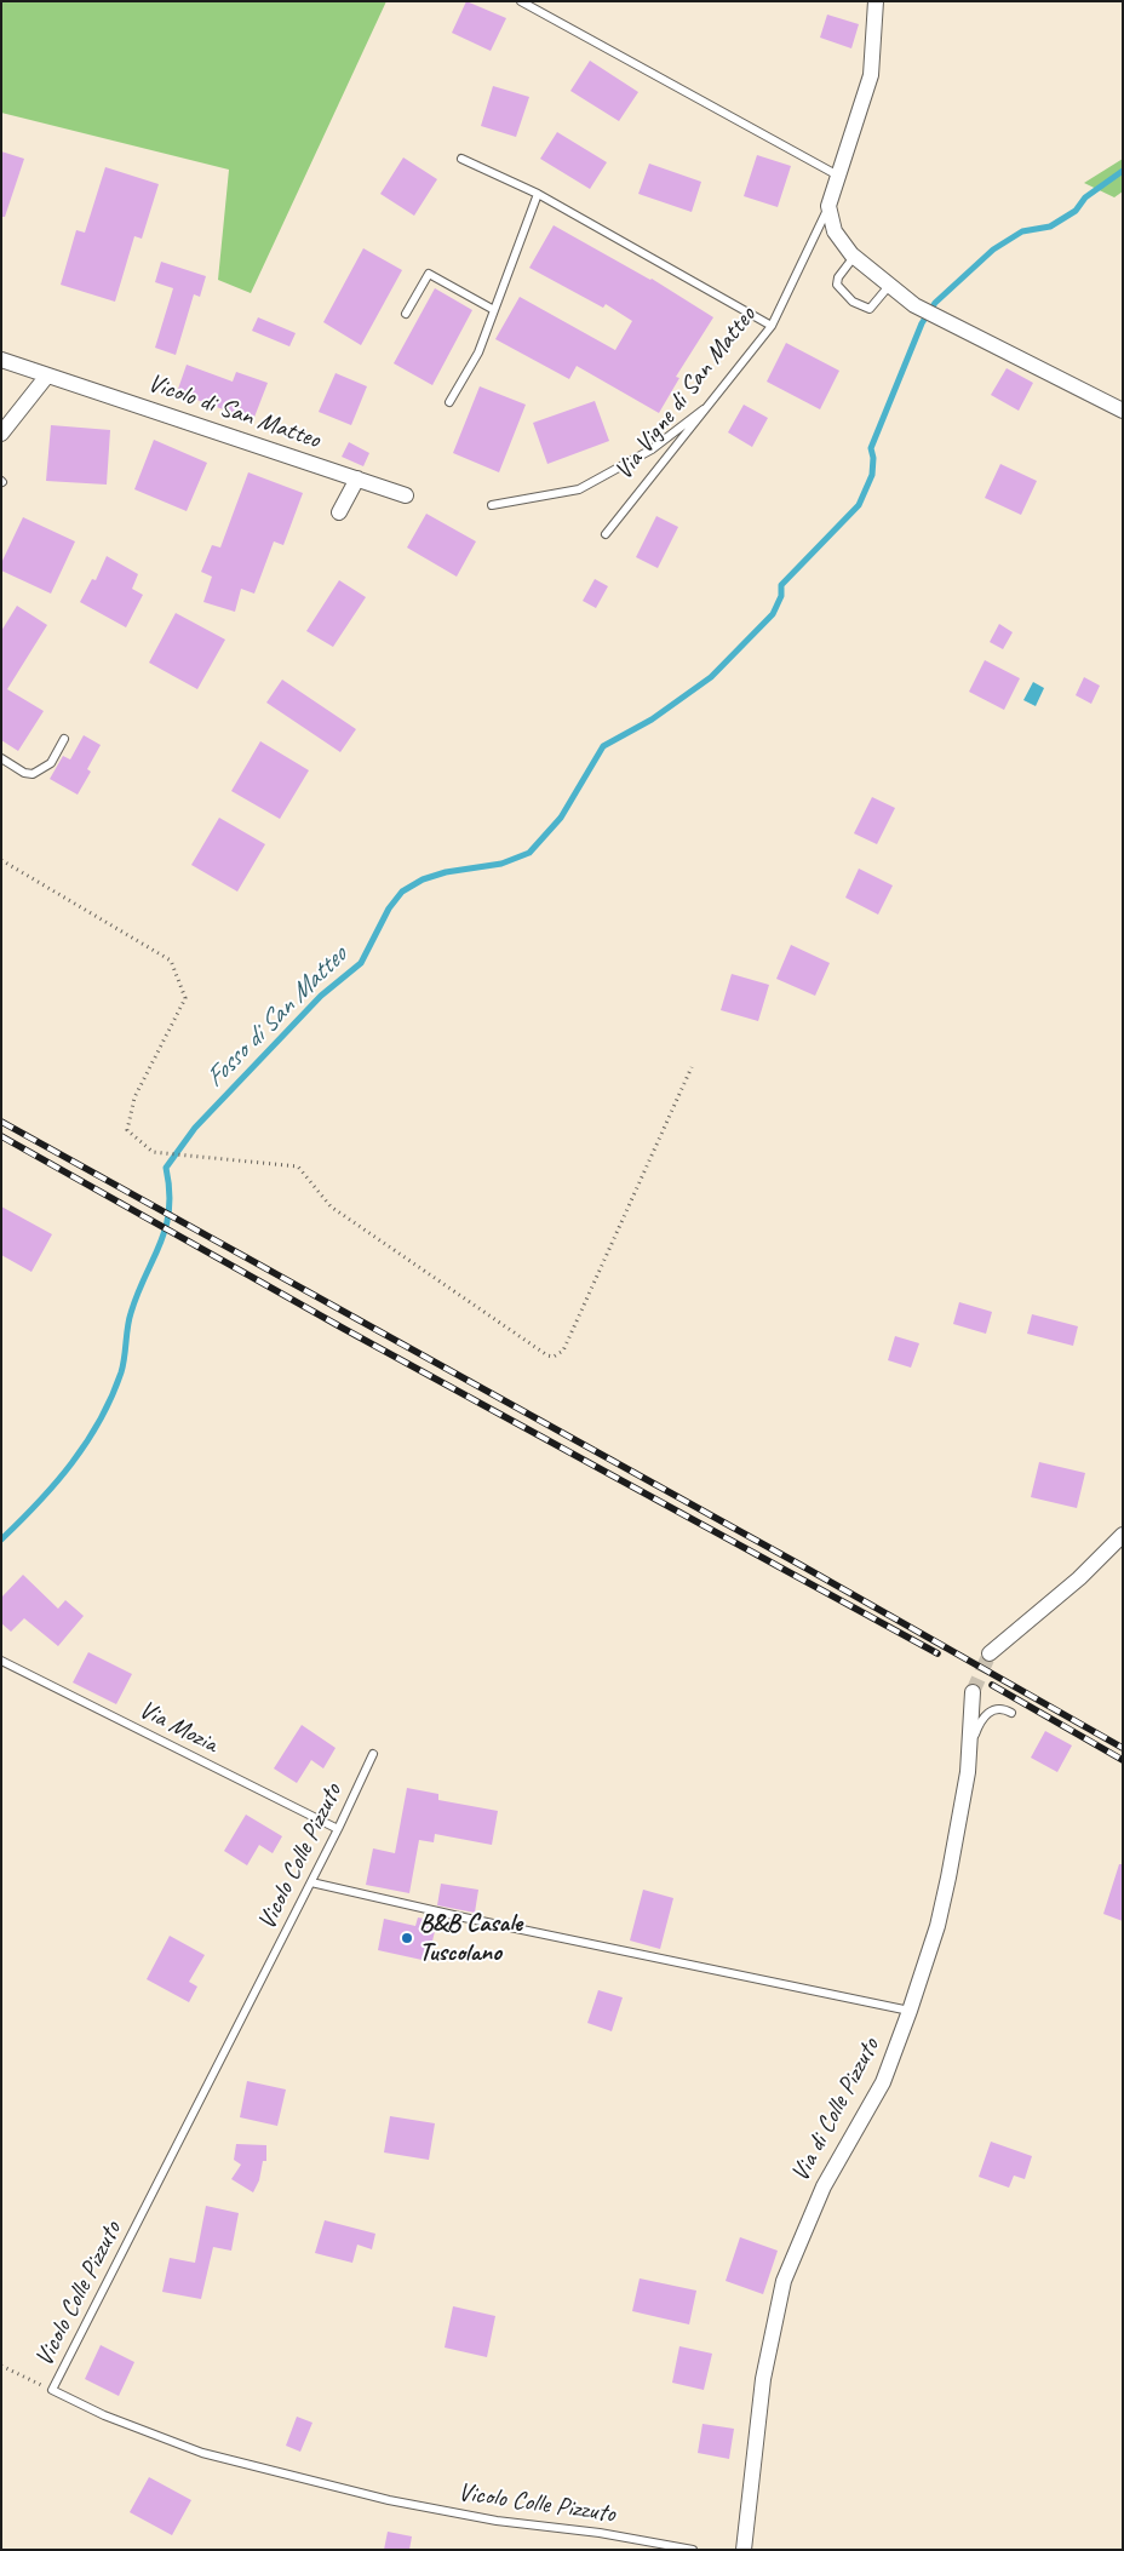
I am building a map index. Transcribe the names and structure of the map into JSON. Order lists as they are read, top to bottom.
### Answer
{
  "streets": {
    "street": ["Via Vigne di San Matteo", "Vicolo di San Matteo", "Via di Colle Pizzuto"],
    "lane": ["Via Mozia", "Vicolo Colle Pizzuto"]
  },
  "crossings": [
    ["Via Mozia", "Vicolo Colle Pizzuto"]
  ],
  "water": ["Fosso di San Matteo"],
  "places": ["B&B Casale Tuscolano"]
}
